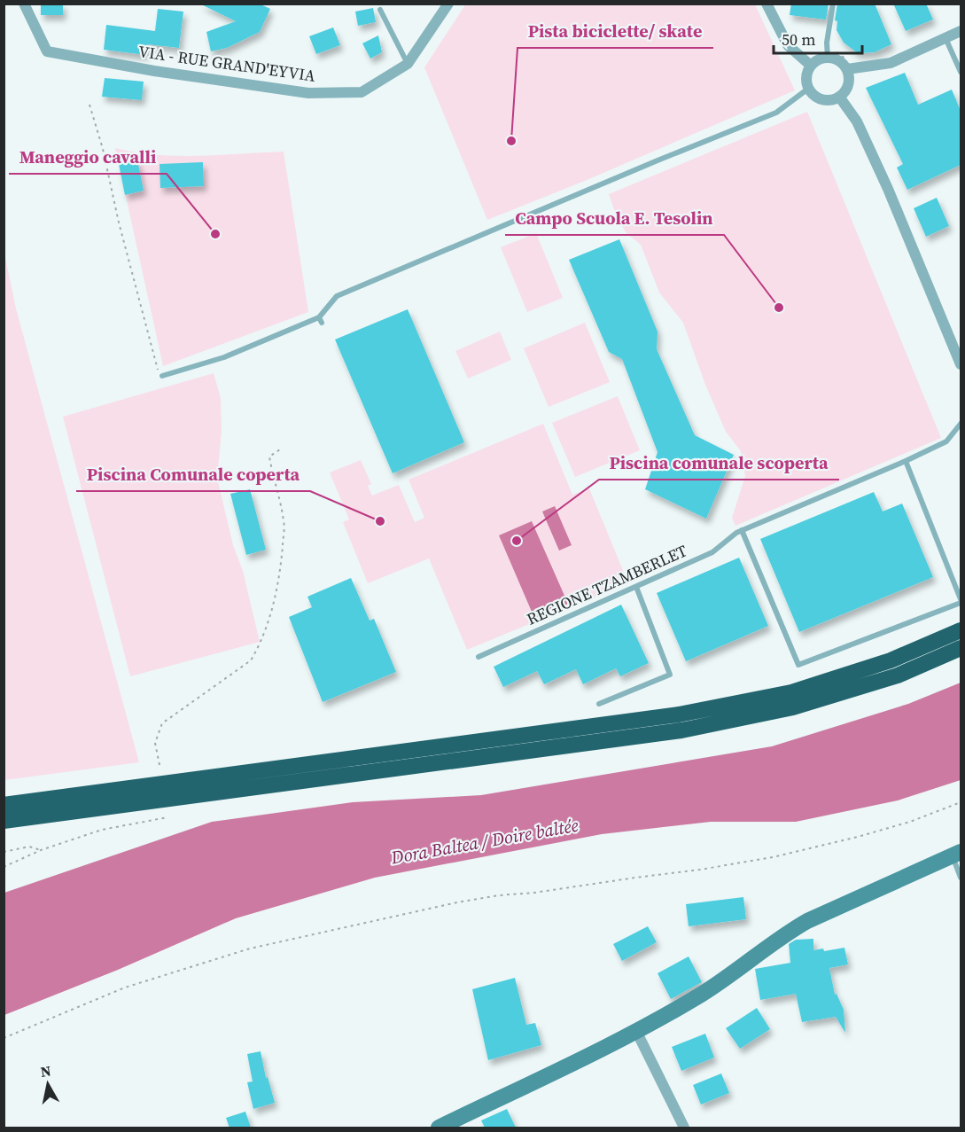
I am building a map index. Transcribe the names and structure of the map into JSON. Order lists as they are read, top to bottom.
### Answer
{
  "streets": {
    "street": ["VIA - RUE GRAND'EYVIA"],
    "lane": ["REGIONE TZAMBERLET"]
  },
  "water": ["Dora Baltea / Doire baltée"],
  "places": [
    "Pista biciclette/ skate",
    "Maneggio cavalli",
    "Campo Scuola E. Tesolin",
    "Piscina Comunale coperta",
    "Piscina comunale scoperta"
  ],
  "scale_bar": "50 m",
  "north": "top"
}
